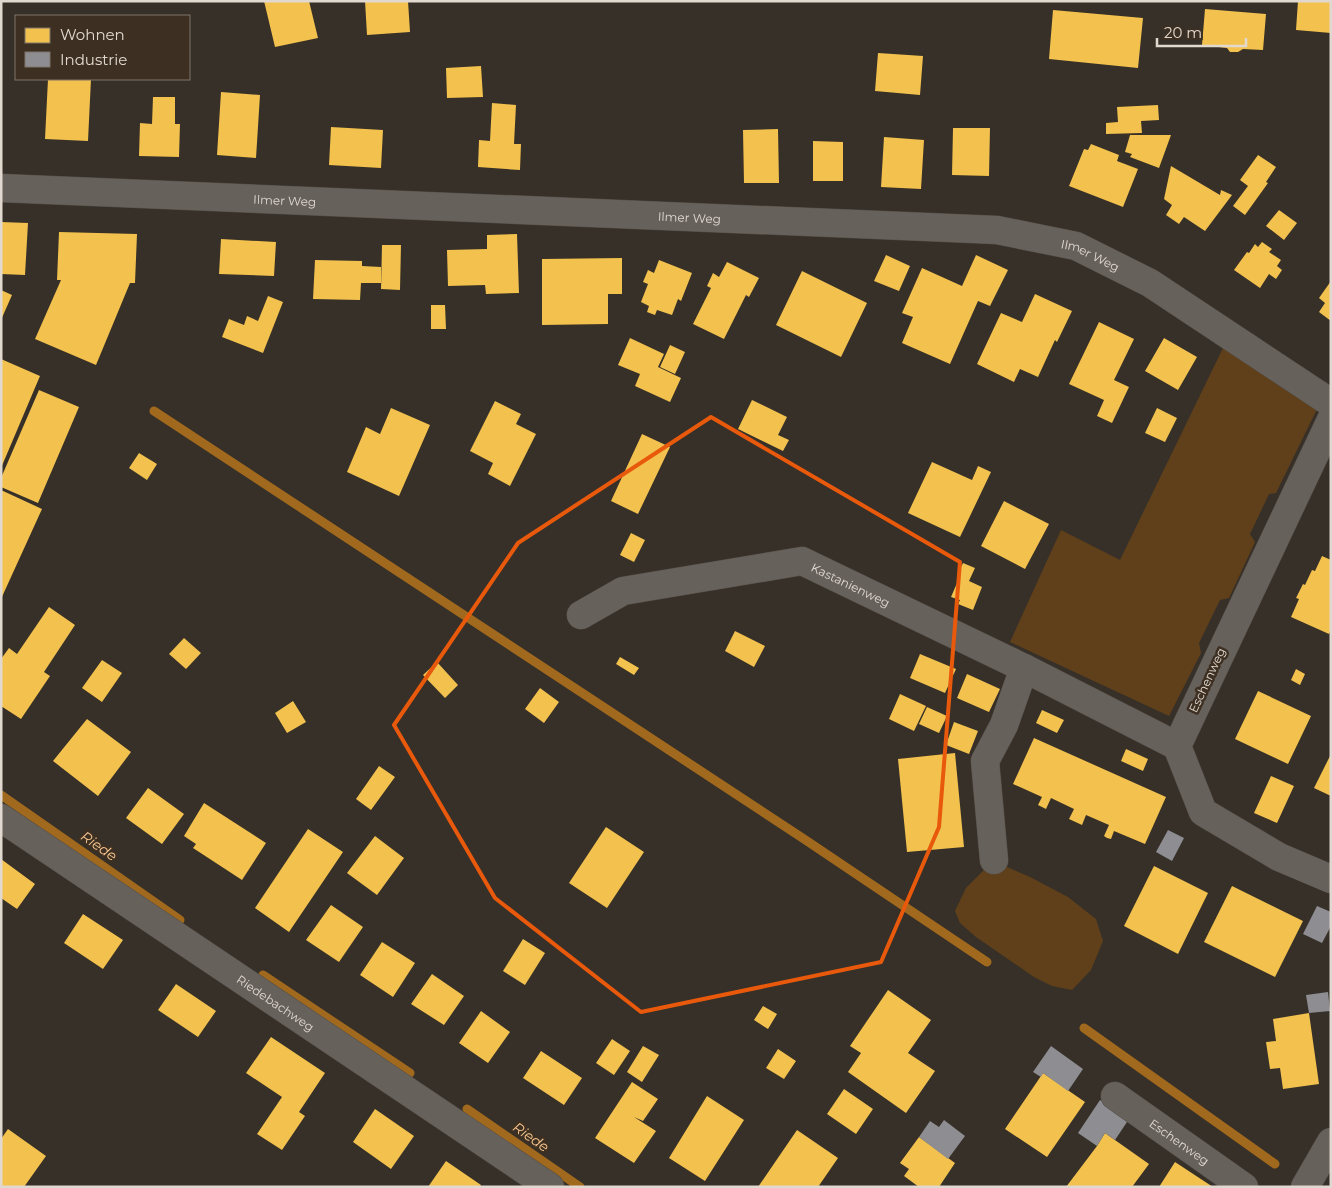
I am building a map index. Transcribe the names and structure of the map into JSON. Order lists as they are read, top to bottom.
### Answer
{
  "streets": {
    "street": [
      "Ilmer Weg",
      "Kastanienweg",
      "Eschenweg",
      "Riedebachweg"
    ]
  },
  "crossings": [
    ["Kastanienweg", "Eschenweg"]
  ],
  "water": ["Riede"],
  "legend": ["Wohnen", "Industrie"],
  "scale_bar": "20 m"
}
